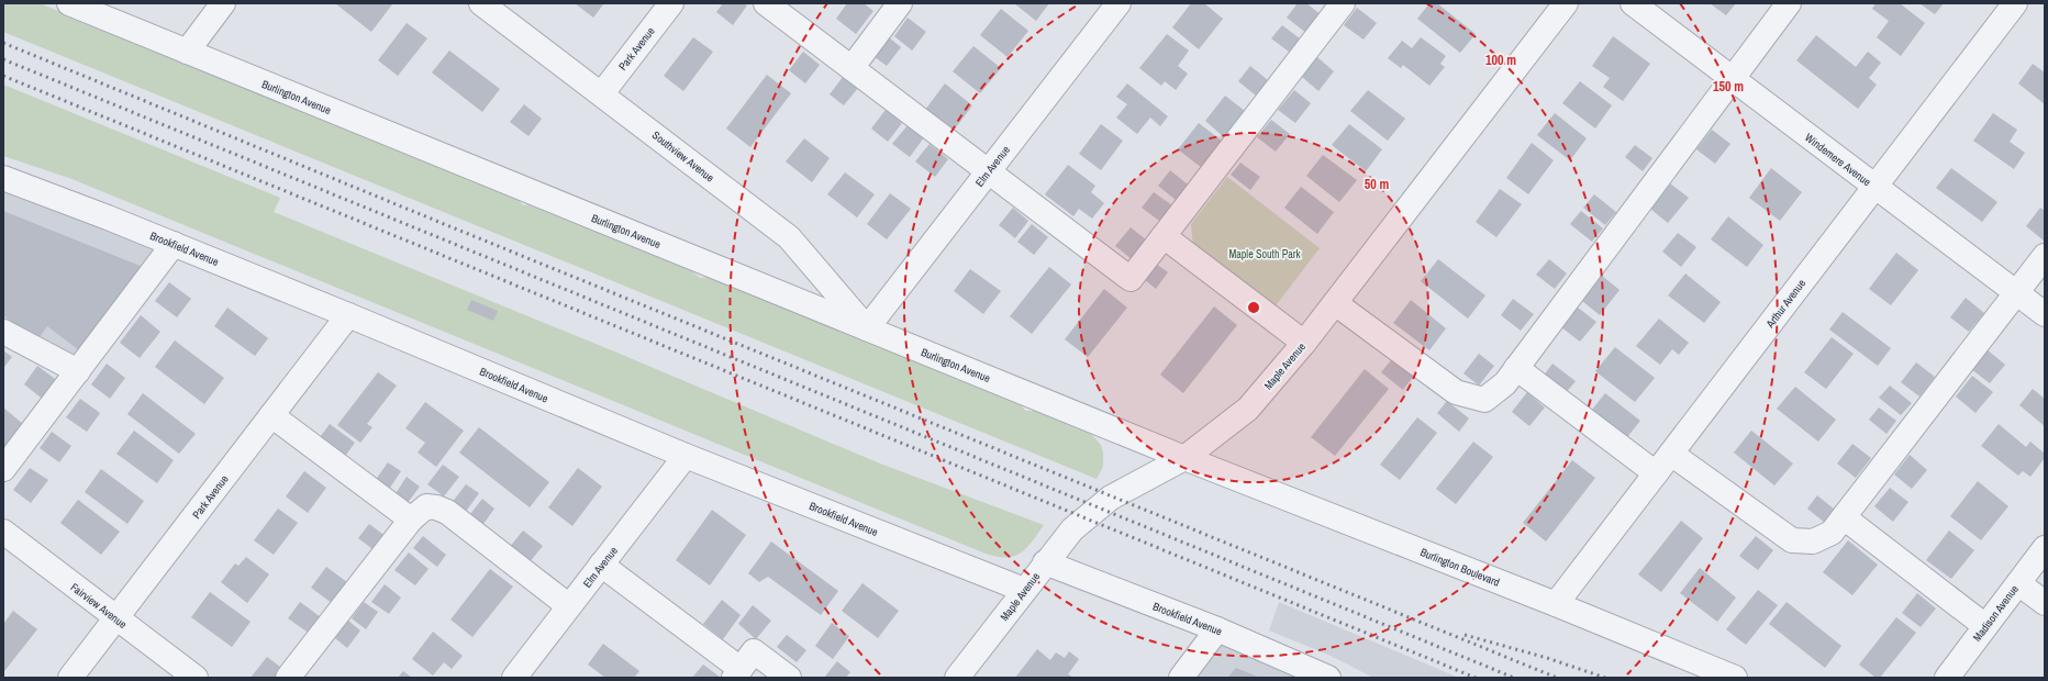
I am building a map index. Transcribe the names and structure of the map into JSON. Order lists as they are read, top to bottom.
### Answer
{
  "streets": {
    "street": [
      "Park Avenue",
      "Burlington Avenue",
      "Southview Avenue",
      "Windemere Avenue",
      "Elm Avenue",
      "Brookfield Avenue",
      "Arthur Avenue",
      "Maple Avenue",
      "Burlington Boulevard",
      "Fairview Avenue",
      "Madison Avenue"
    ]
  },
  "crossings": [
    ["Park Avenue", "Southview Avenue"],
    ["Park Avenue", "Brookfield Avenue"],
    ["Park Avenue", "Fairview Avenue"],
    ["Burlington Avenue", "Southview Avenue"],
    ["Burlington Avenue", "Elm Avenue"],
    ["Burlington Avenue", "Maple Avenue"],
    ["Burlington Avenue", "Burlington Boulevard"],
    ["Southview Avenue", "Elm Avenue"],
    ["Windemere Avenue", "Arthur Avenue"],
    ["Elm Avenue", "Brookfield Avenue"],
    ["Brookfield Avenue", "Maple Avenue"],
    ["Arthur Avenue", "Burlington Boulevard"],
    ["Maple Avenue", "Burlington Boulevard"]
  ],
  "parks": ["Maple South Park"],
  "rings": ["100 m", "150 m", "50 m"]
}
